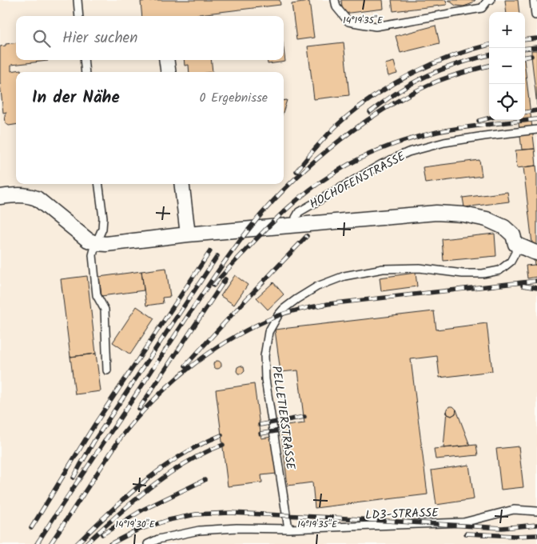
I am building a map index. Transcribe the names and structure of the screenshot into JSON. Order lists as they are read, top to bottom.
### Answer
{
  "streets": {
    "lane": ["HOCHOFENSTRASSE", "PELLETIERSTRASSE", "LD3-STRASSE"]
  },
  "crossings": [
    ["PELLETIERSTRASSE", "LD3-STRASSE"]
  ],
  "page": {
    "map_buttons": ["+", "−"],
    "search": "Hier suchen",
    "heading": ["In der Nähe", "0 Ergebnisse"]
  },
  "coordinates": ["14°19'35\"E", "14°19'30\"E"]
}
